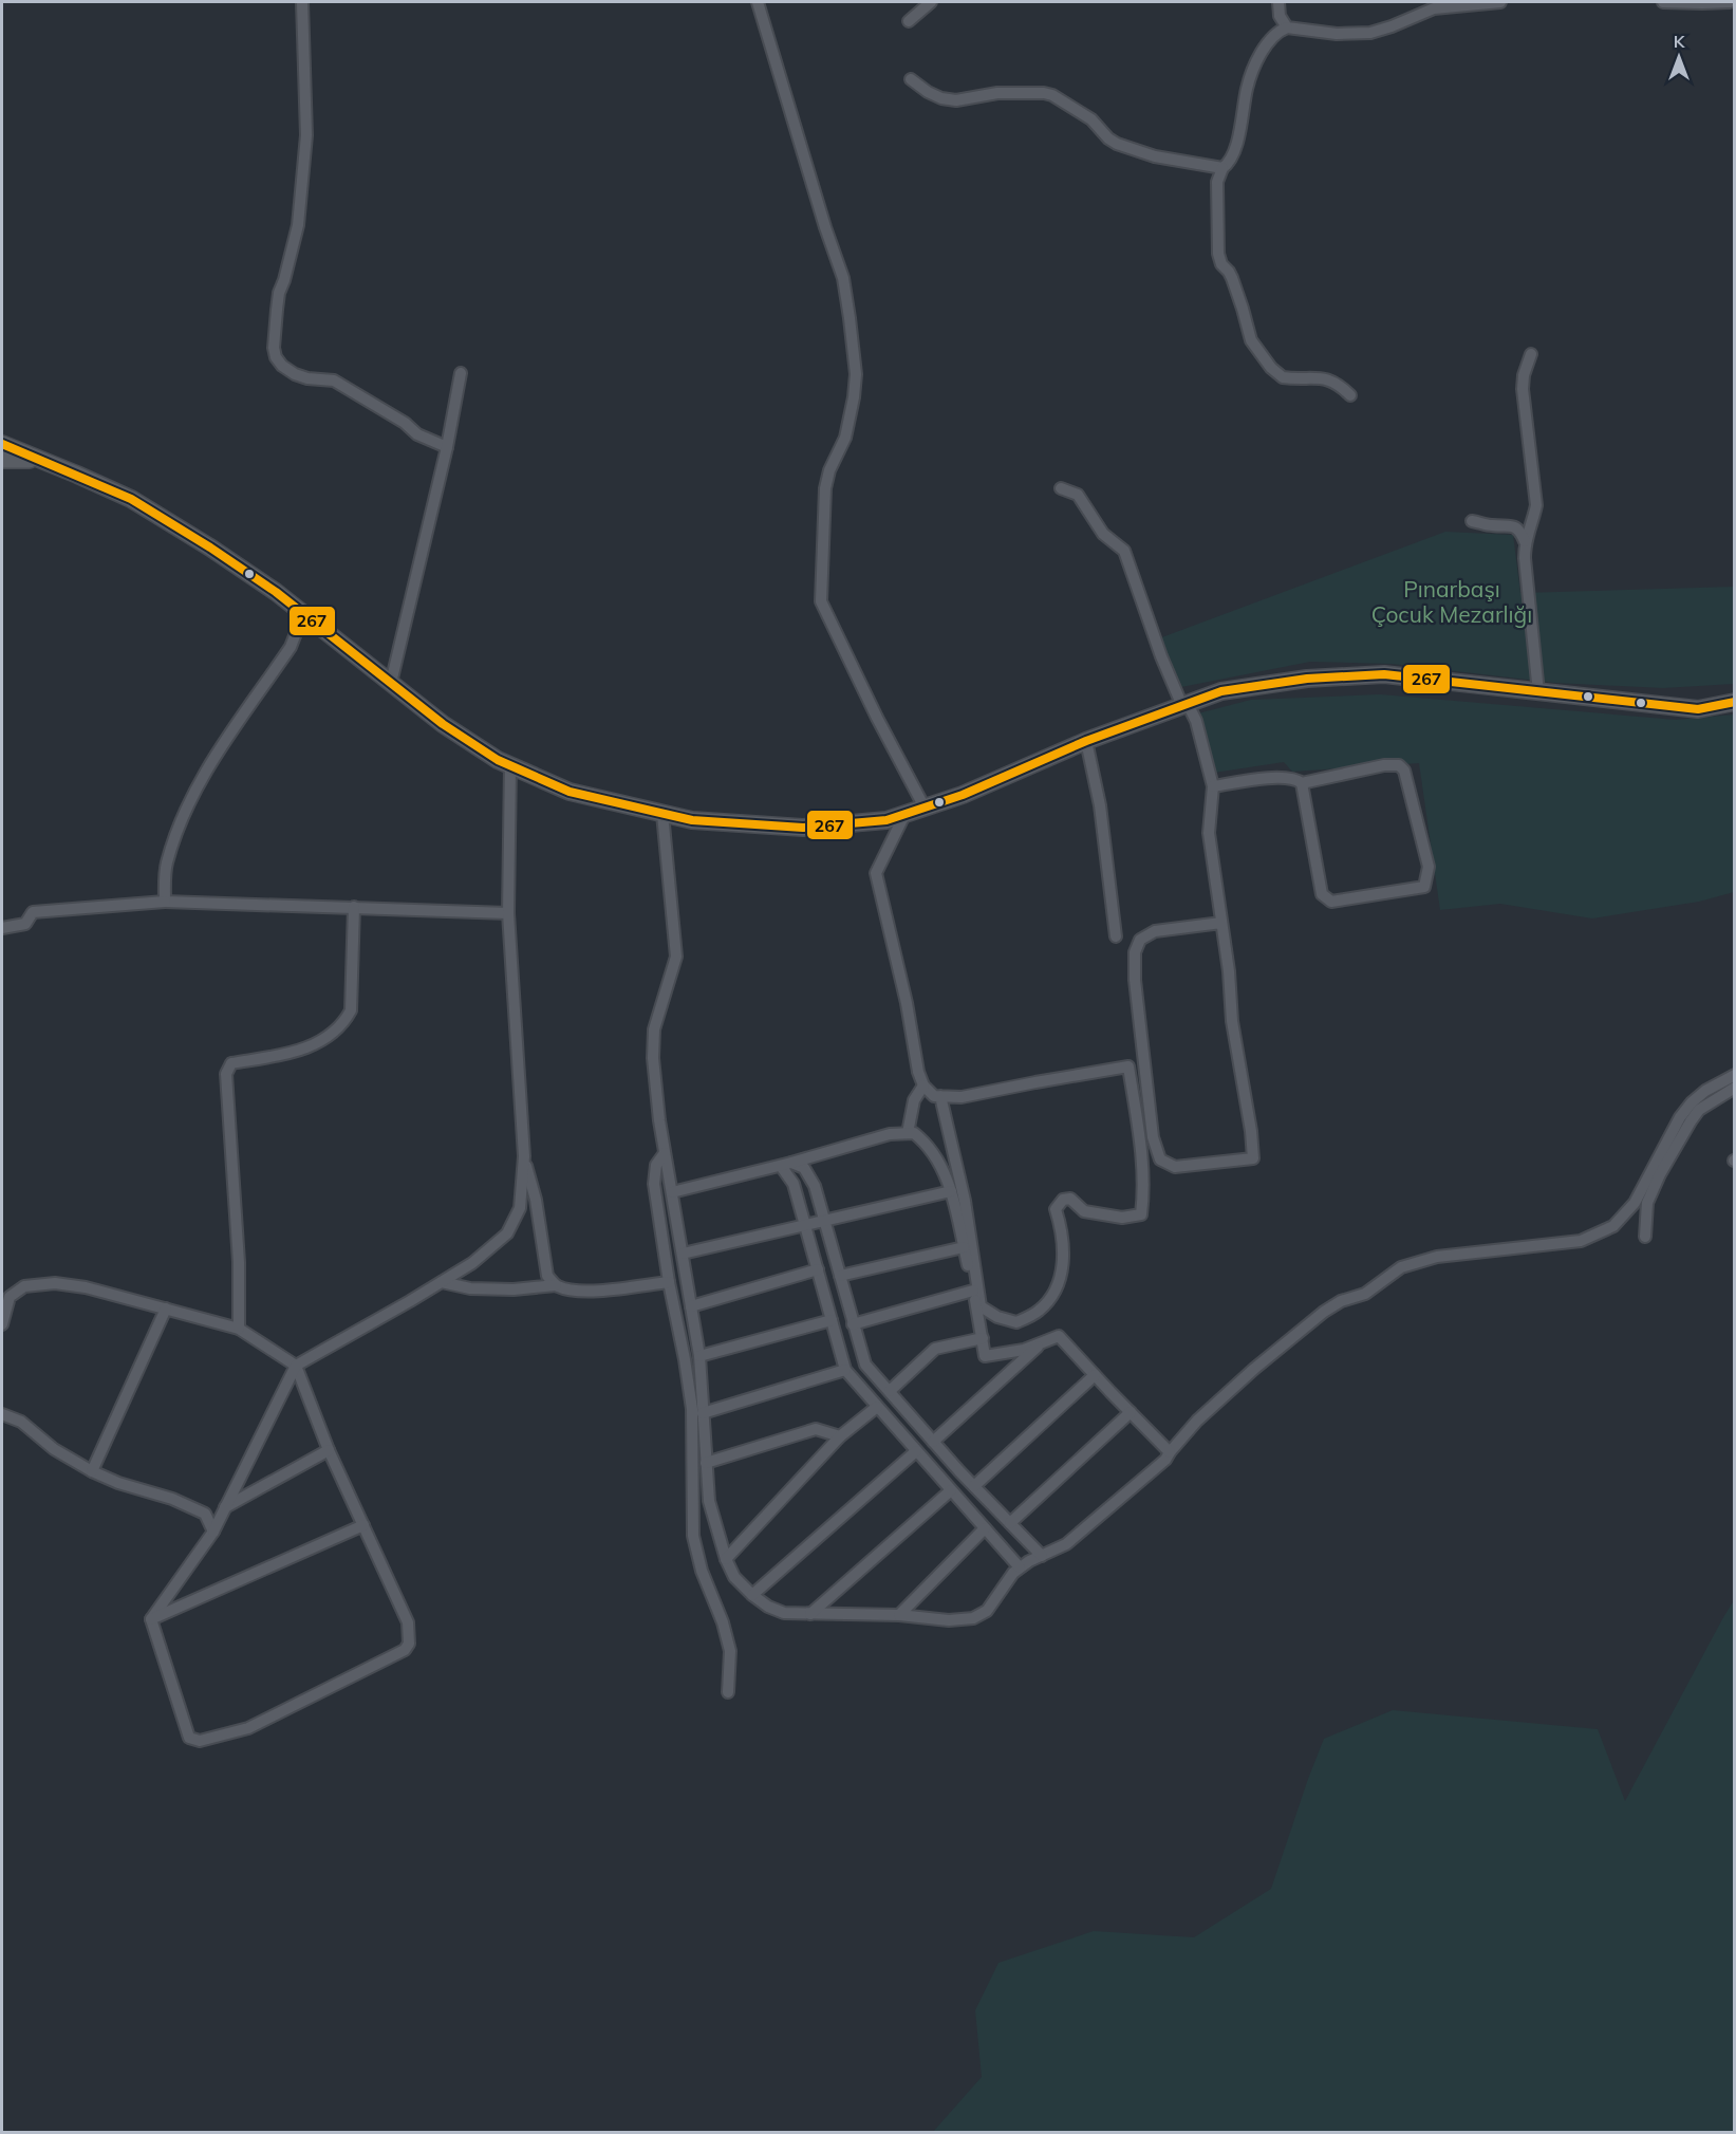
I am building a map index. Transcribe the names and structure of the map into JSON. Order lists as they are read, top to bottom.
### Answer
{
  "parks": ["Pınarbaşı Çocuk Mezarlığı"],
  "lines": ["transit line 267"],
  "north": "top"
}
